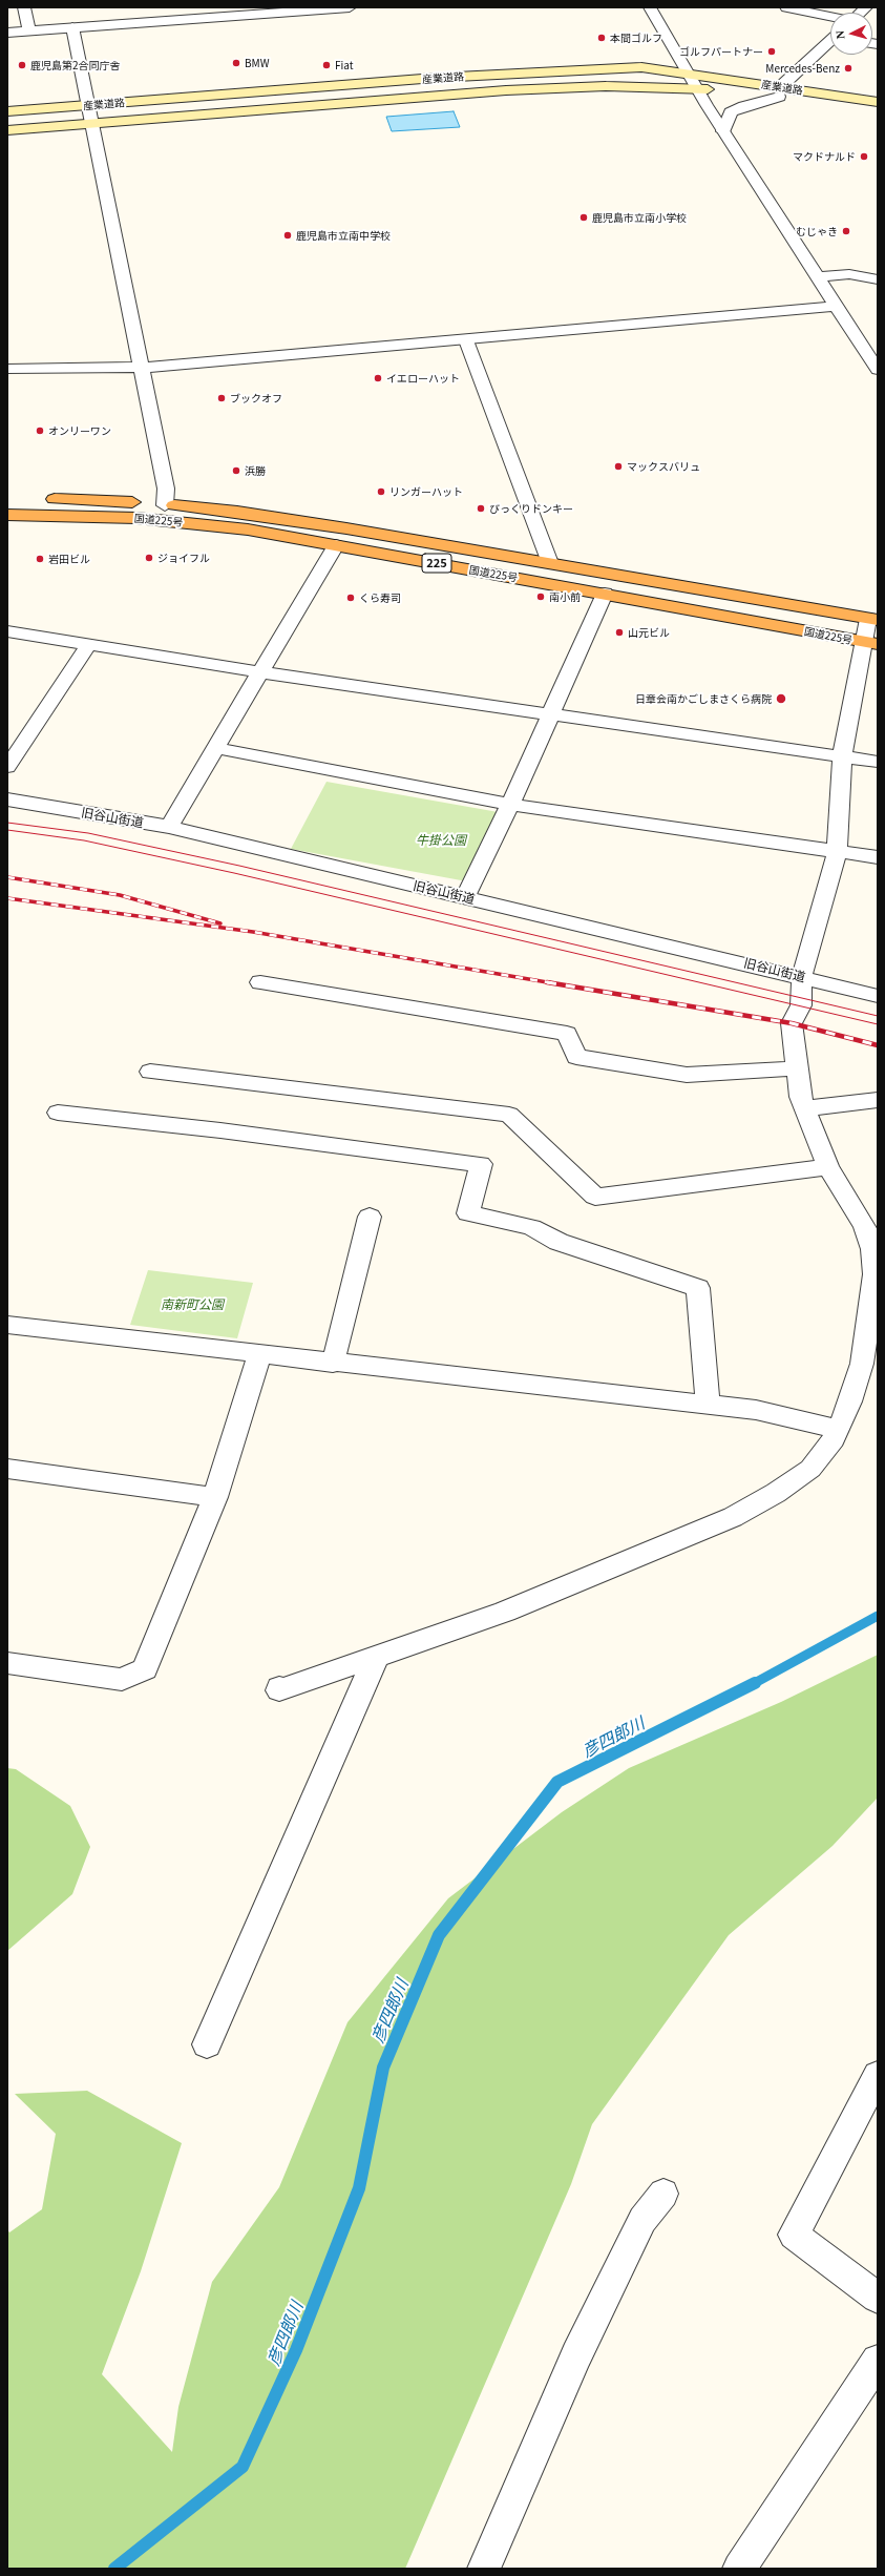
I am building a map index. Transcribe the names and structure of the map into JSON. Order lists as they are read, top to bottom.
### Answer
{
  "streets": {
    "highway": ["国道225号", "225"],
    "main road": ["産業道路"],
    "street": ["旧谷山街道"]
  },
  "water": ["彦四郎川"],
  "parks": ["牛掛公園", "南新町公園"],
  "places": [
    "本間ゴルフ",
    "ゴルフパートナー",
    "BMW",
    "鹿児島第2合同庁舎",
    "Fiat",
    "Mercedes-Benz",
    "マクドナルド",
    "鹿児島市立南小学校",
    "むじゃき",
    "鹿児島市立南中学校",
    "イエローハット",
    "ブックオフ",
    "オンリーワン",
    "マックスバリュ",
    "浜勝",
    "リンガーハット",
    "びっくりドンキー",
    "ジョイフル",
    "岩田ビル",
    "南小前",
    "くら寿司",
    "山元ビル",
    "日章会南かごしまさくら病院"
  ],
  "north": "left"
}
